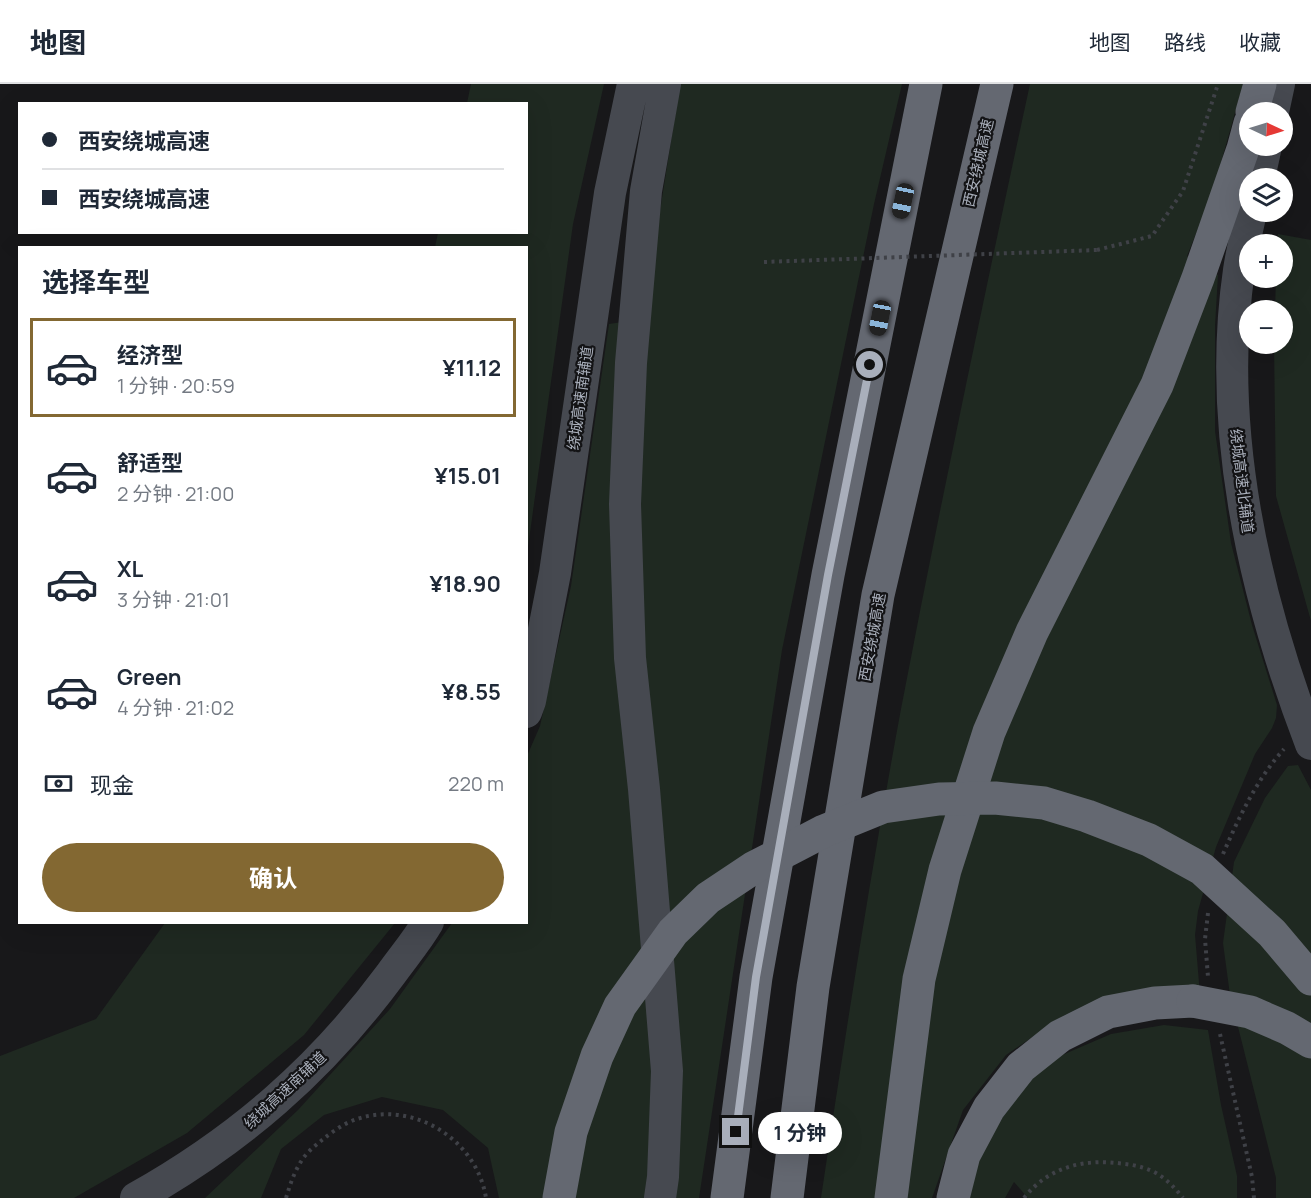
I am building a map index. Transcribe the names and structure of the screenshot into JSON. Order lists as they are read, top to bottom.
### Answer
{
  "streets": {
    "highway": ["西安绕城高速"],
    "main road": ["绕城高速南辅道", "绕城高速北辅道"]
  },
  "north": "right",
  "page": {
    "header": "地图",
    "nav": ["地图", "路线", "收藏"],
    "map_buttons": ["+", "−"],
    "banner": ["西安绕城高速", "西安绕城高速"],
    "heading": "选择车型",
    "list": [
      {
        "name": "经济型",
        "note": "1 分钟 · 20:59",
        "value": "¥11.12"
      },
      {
        "name": "舒适型",
        "note": "2 分钟 · 21:00",
        "value": "¥15.01"
      },
      {
        "name": "XL",
        "note": "3 分钟 · 21:01",
        "value": "¥18.90"
      },
      {
        "name": "Green",
        "note": "4 分钟 · 21:02",
        "value": "¥8.55"
      }
    ],
    "pay": ["现金", "220 m"],
    "buttons": "确认",
    "bubble": "1 分钟"
  }
}
